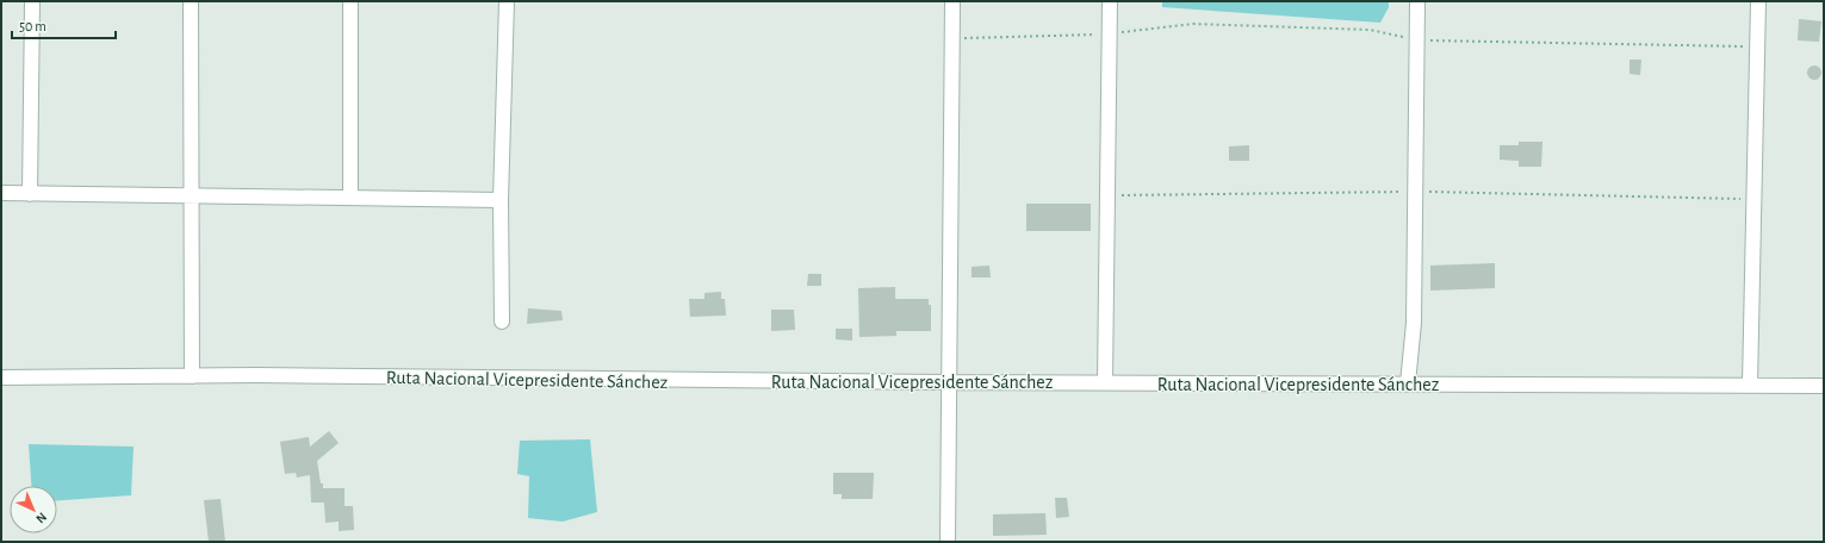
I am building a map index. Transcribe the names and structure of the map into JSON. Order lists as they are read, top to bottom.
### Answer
{
  "streets": {
    "street": ["Ruta Nacional Vicepresidente Sánchez"]
  },
  "scale_bar": "50 m",
  "north": "bottom right"
}
